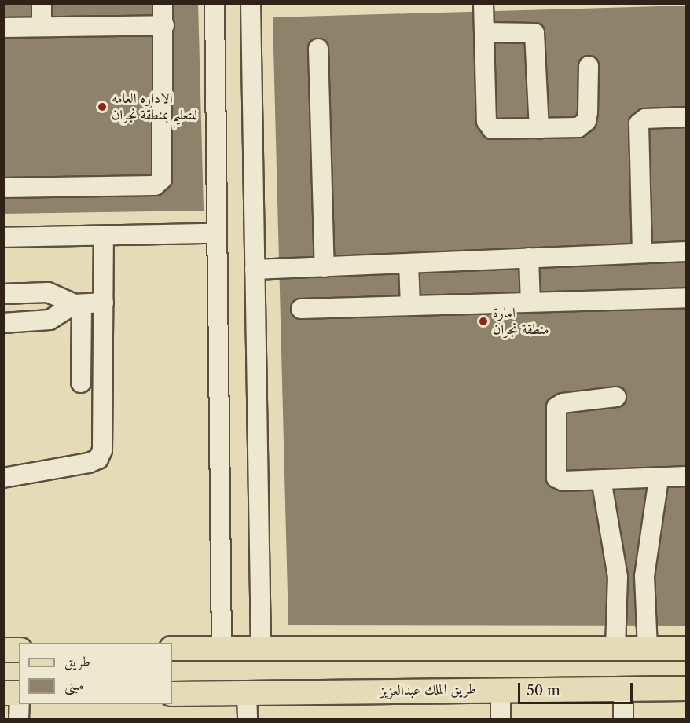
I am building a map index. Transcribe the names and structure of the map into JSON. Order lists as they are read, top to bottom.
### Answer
{
  "streets": {
    "main road": ["طريق الملك عبدالعزيز"]
  },
  "places": ["الاداره العامه للتعليم بمنطقة نجران", "امارة منطقة نجران"],
  "legend": ["طريق", "مبنى"],
  "scale_bar": "50 m"
}
